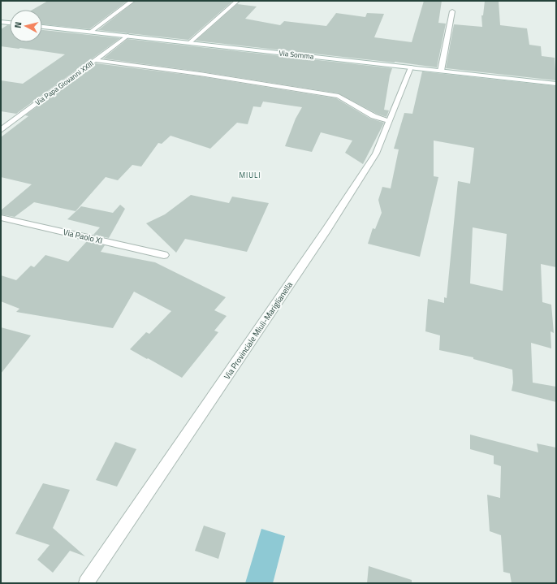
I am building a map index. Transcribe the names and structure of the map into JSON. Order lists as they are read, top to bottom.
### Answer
{
  "streets": {
    "street": [
      "Via Somma",
      "Via Papa Giovanni XXIII",
      "Via Paolo XI",
      "Via Provinciale Miuli-Mariglianella"
    ]
  },
  "crossings": [
    ["Via Somma", "Via Papa Giovanni XXIII"],
    ["Via Somma", "Via Provinciale Miuli-Mariglianella"]
  ],
  "districts": ["MIULI"],
  "north": "left"
}
